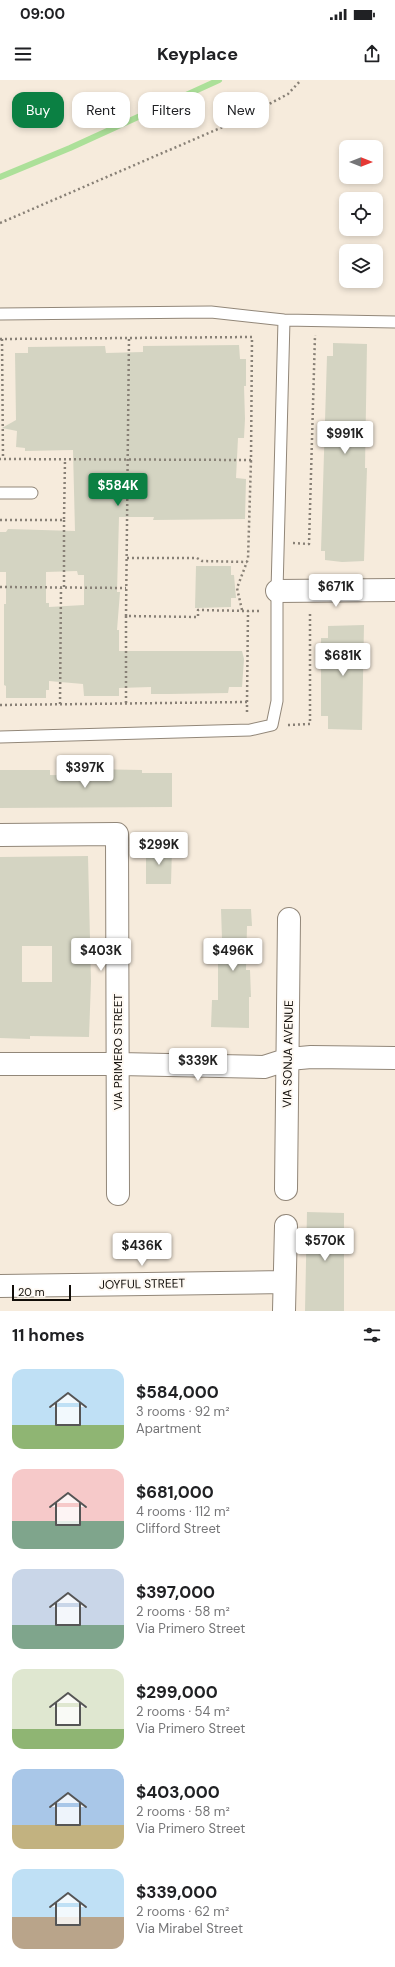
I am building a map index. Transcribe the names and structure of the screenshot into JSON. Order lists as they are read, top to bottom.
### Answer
{
  "streets": {
    "street": ["VIA PRIMERO STREET", "VIA SONJA AVENUE", "JOYFUL STREET"]
  },
  "scale_bar": "20 m",
  "north": "right",
  "page": {
    "status": "09:00",
    "header": "Keyplace",
    "chip": [
      "Buy",
      "Rent",
      "Filters",
      "New"
    ],
    "price": [
      "$991K",
      "$584K",
      "$671K",
      "$681K",
      "$397K",
      "$299K",
      "$403K",
      "$496K",
      "$339K",
      "$570K",
      "$436K"
    ],
    "scale": "20 m",
    "heading": "11 homes",
    "list": [
      {
        "name": "$584,000",
        "note": "3 rooms · 92 m² · Apartment"
      },
      {
        "name": "$681,000",
        "note": "4 rooms · 112 m² · Clifford Street"
      },
      {
        "name": "$397,000",
        "note": "2 rooms · 58 m² · Via Primero Street"
      },
      {
        "name": "$299,000",
        "note": "2 rooms · 54 m² · Via Primero Street"
      },
      {
        "name": "$403,000",
        "note": "2 rooms · 58 m² · Via Primero Street"
      },
      {
        "name": "$339,000",
        "note": "2 rooms · 62 m² · Via Mirabel Street"
      }
    ]
  }
}
